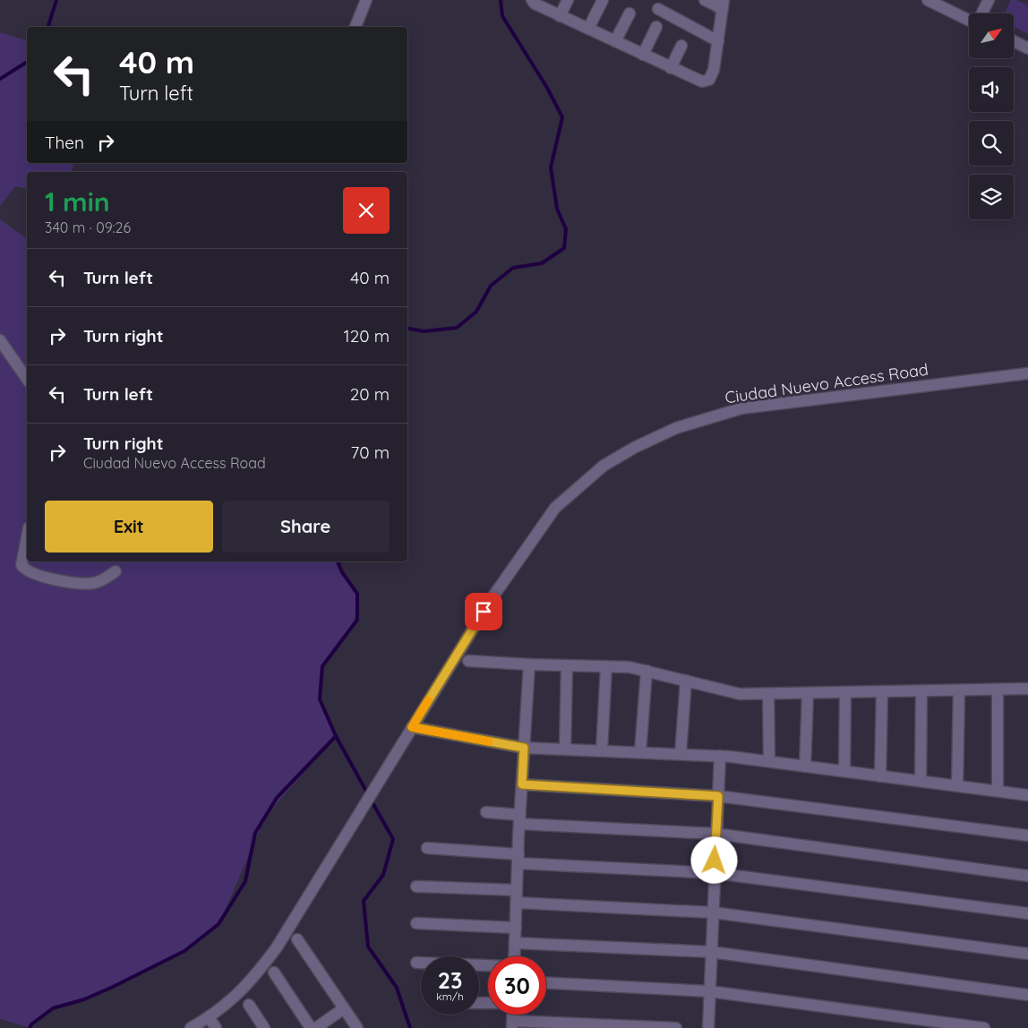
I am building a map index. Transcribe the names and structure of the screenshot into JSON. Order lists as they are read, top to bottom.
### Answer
{
  "streets": {
    "street": ["Ciudad Nuevo Access Road"]
  },
  "north": "top right",
  "page": {
    "turn": ["40 m", "Turn left"],
    "then": "Then",
    "heading": ["1 min", "340 m · 09:26"],
    "list": [
      {
        "name": "Turn left",
        "value": "40 m"
      },
      {
        "name": "Turn right",
        "value": "120 m"
      },
      {
        "name": "Turn left",
        "value": "20 m"
      },
      {
        "name": "Turn right",
        "note": "Ciudad Nuevo Access Road",
        "value": "70 m"
      }
    ],
    "buttons": ["Exit", "Share"],
    "speed": "23 km/h",
    "limit": "30"
  }
}
